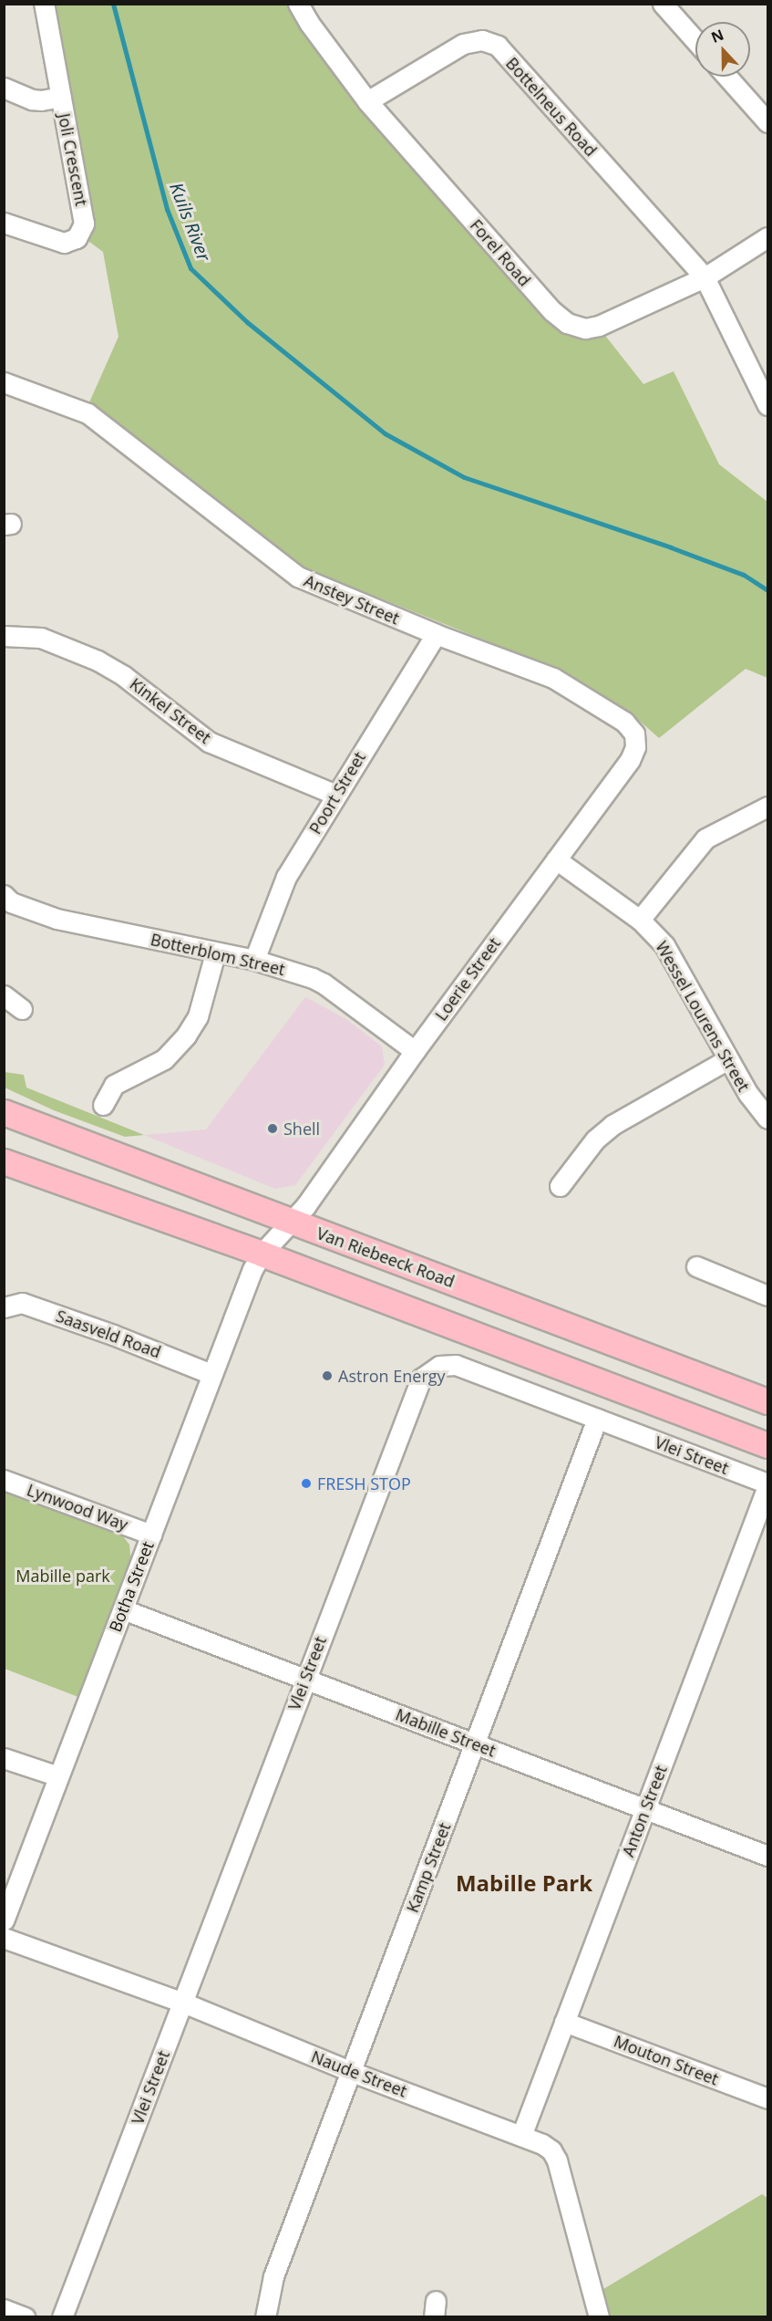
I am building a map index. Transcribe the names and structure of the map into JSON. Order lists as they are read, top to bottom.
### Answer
{
  "streets": {
    "main road": ["Van Riebeeck Road"],
    "street": [
      "Bottelneus Road",
      "Joli Crescent",
      "Forel Road",
      "Anstey Street",
      "Kinkel Street",
      "Poort Street",
      "Botterblom Street",
      "Loerie Street",
      "Wessel Lourens Street",
      "Saasveld Road",
      "Vlei Street",
      "Lynwood Way",
      "Botha Street",
      "Mabille Street",
      "Anton Street",
      "Kamp Street",
      "Mouton Street",
      "Naude Street"
    ]
  },
  "crossings": [
    ["Bottelneus Road", "Forel Road"],
    ["Anstey Street", "Poort Street"],
    ["Anstey Street", "Loerie Street"],
    ["Kinkel Street", "Poort Street"],
    ["Poort Street", "Botterblom Street"],
    ["Botterblom Street", "Loerie Street"],
    ["Loerie Street", "Wessel Lourens Street"],
    ["Loerie Street", "Van Riebeeck Road"],
    ["Loerie Street", "Botha Street"],
    ["Saasveld Road", "Botha Street"],
    ["Vlei Street", "Mabille Street"],
    ["Vlei Street", "Anton Street"],
    ["Vlei Street", "Kamp Street"],
    ["Vlei Street", "Naude Street"],
    ["Lynwood Way", "Botha Street"],
    ["Botha Street", "Mabille Street"],
    ["Mabille Street", "Anton Street"],
    ["Mabille Street", "Kamp Street"],
    ["Anton Street", "Mouton Street"],
    ["Anton Street", "Naude Street"],
    ["Kamp Street", "Naude Street"]
  ],
  "districts": ["Mabille Park"],
  "water": ["Kuils River"],
  "parks": ["Mabille park"],
  "places": ["Shell", "Astron Energy", "FRESH STOP"],
  "north": "top"
}
